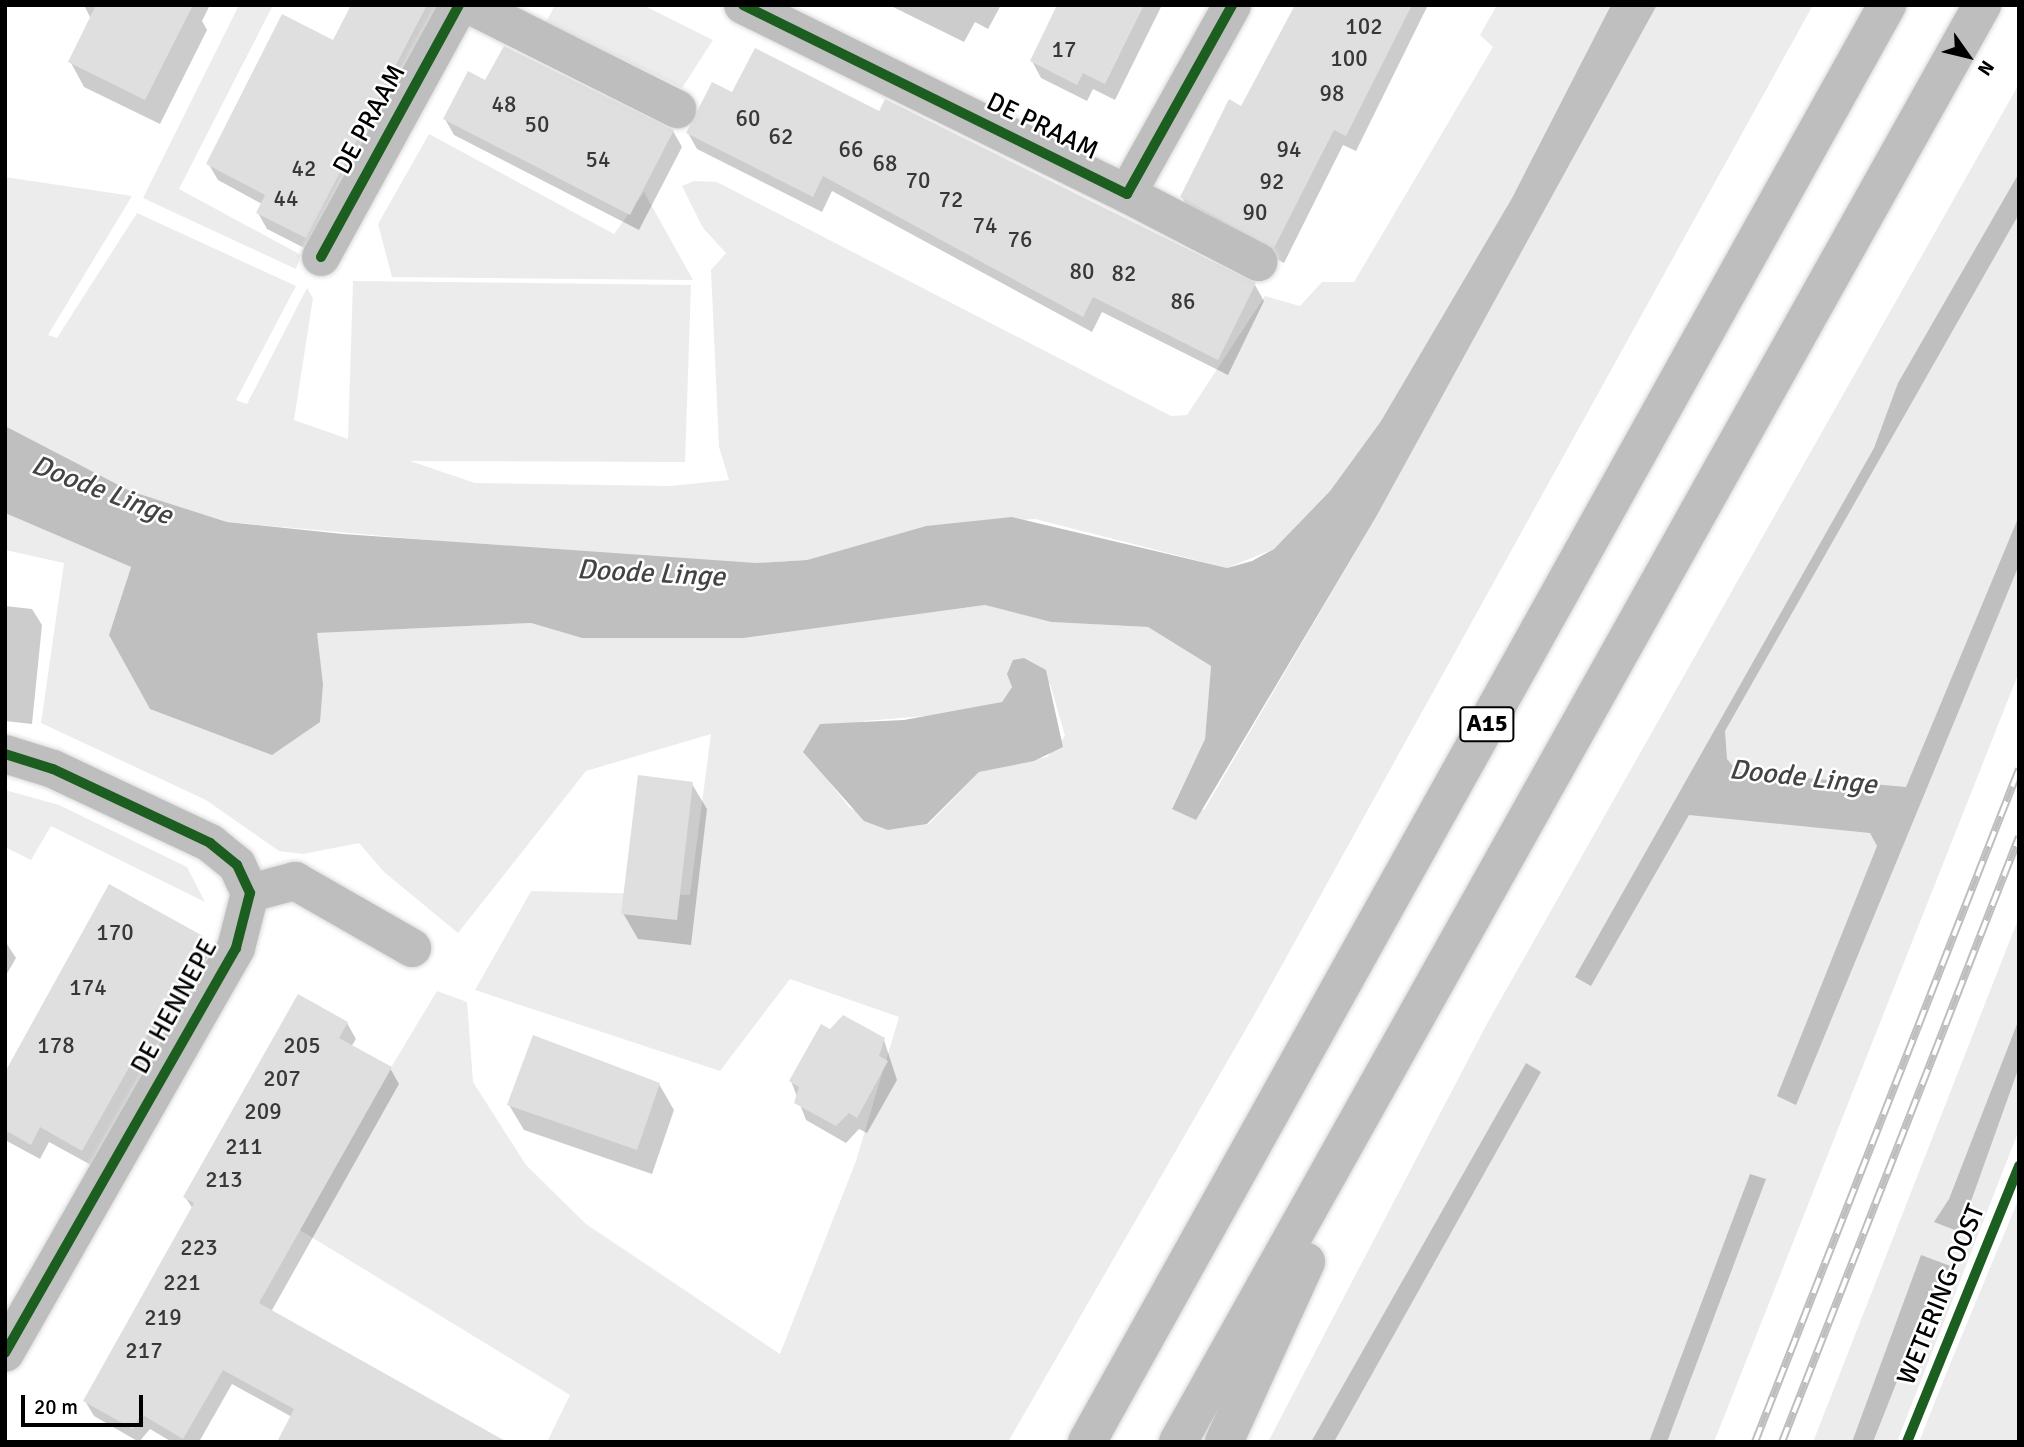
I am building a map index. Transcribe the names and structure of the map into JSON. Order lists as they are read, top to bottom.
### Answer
{
  "streets": {
    "main road": ["DE PRAAM", "A15", "DE HENNEPE"],
    "cycle path": ["WETERING-OOST"]
  },
  "water": ["Doode Linge"],
  "house_numbers": [
    "102",
    "17",
    "100",
    "98",
    "48",
    "60",
    "50",
    "62",
    "66",
    "94",
    "54",
    "68",
    "42",
    "70",
    "92",
    "44",
    "72",
    "90",
    "74",
    "76",
    "80",
    "82",
    "86",
    "170",
    "174",
    "178",
    "205",
    "207",
    "209",
    "211",
    "213",
    "223",
    "221",
    "219",
    "217"
  ],
  "scale_bar": "20 m",
  "north": "bottom right"
}
